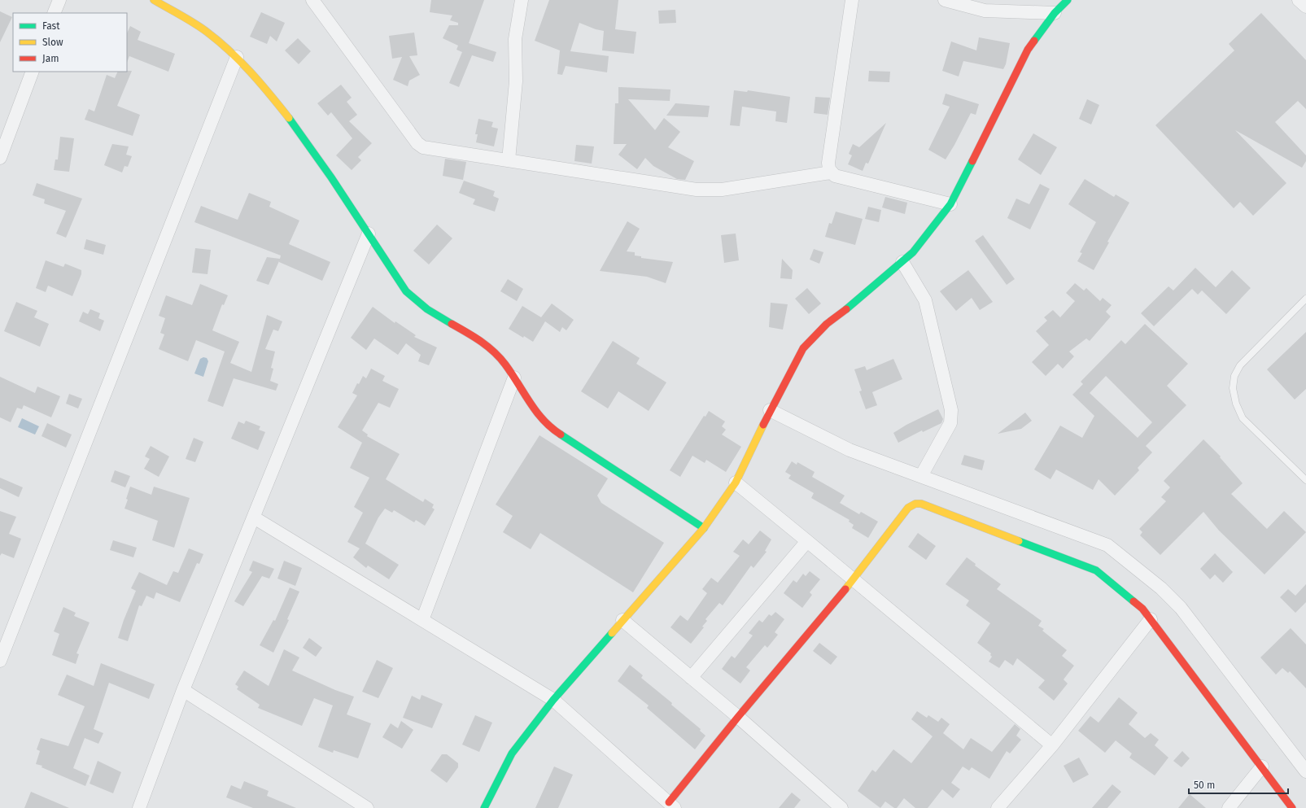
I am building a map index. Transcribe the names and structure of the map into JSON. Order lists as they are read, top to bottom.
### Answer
{
  "legend": ["Fast", "Slow", "Jam"],
  "scale_bar": "50 m"
}
